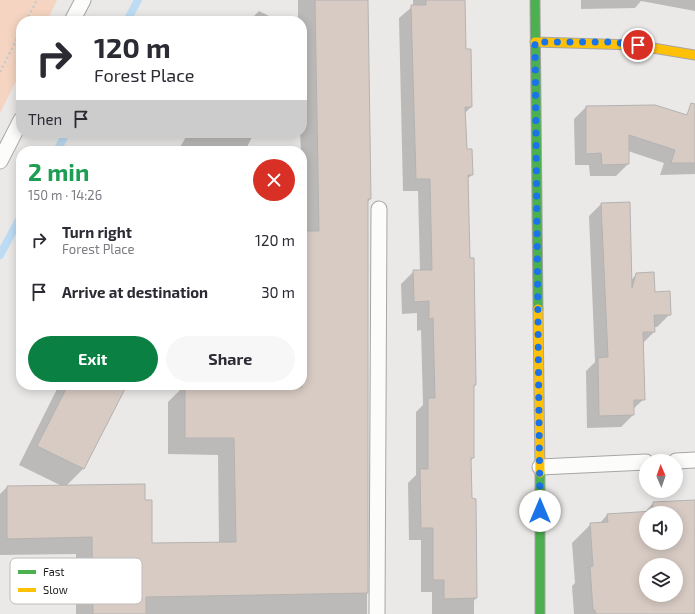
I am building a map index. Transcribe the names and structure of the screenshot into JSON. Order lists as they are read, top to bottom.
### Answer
{
  "legend": ["Fast", "Slow"],
  "north": "top",
  "page": {
    "turn": ["120 m", "Forest Place"],
    "then": "Then",
    "heading": ["2 min", "150 m · 14:26"],
    "list": [
      {
        "name": "Turn right",
        "note": "Forest Place",
        "value": "120 m"
      },
      {
        "name": "Arrive at destination",
        "value": "30 m"
      }
    ],
    "buttons": ["Exit", "Share"]
  }
}
